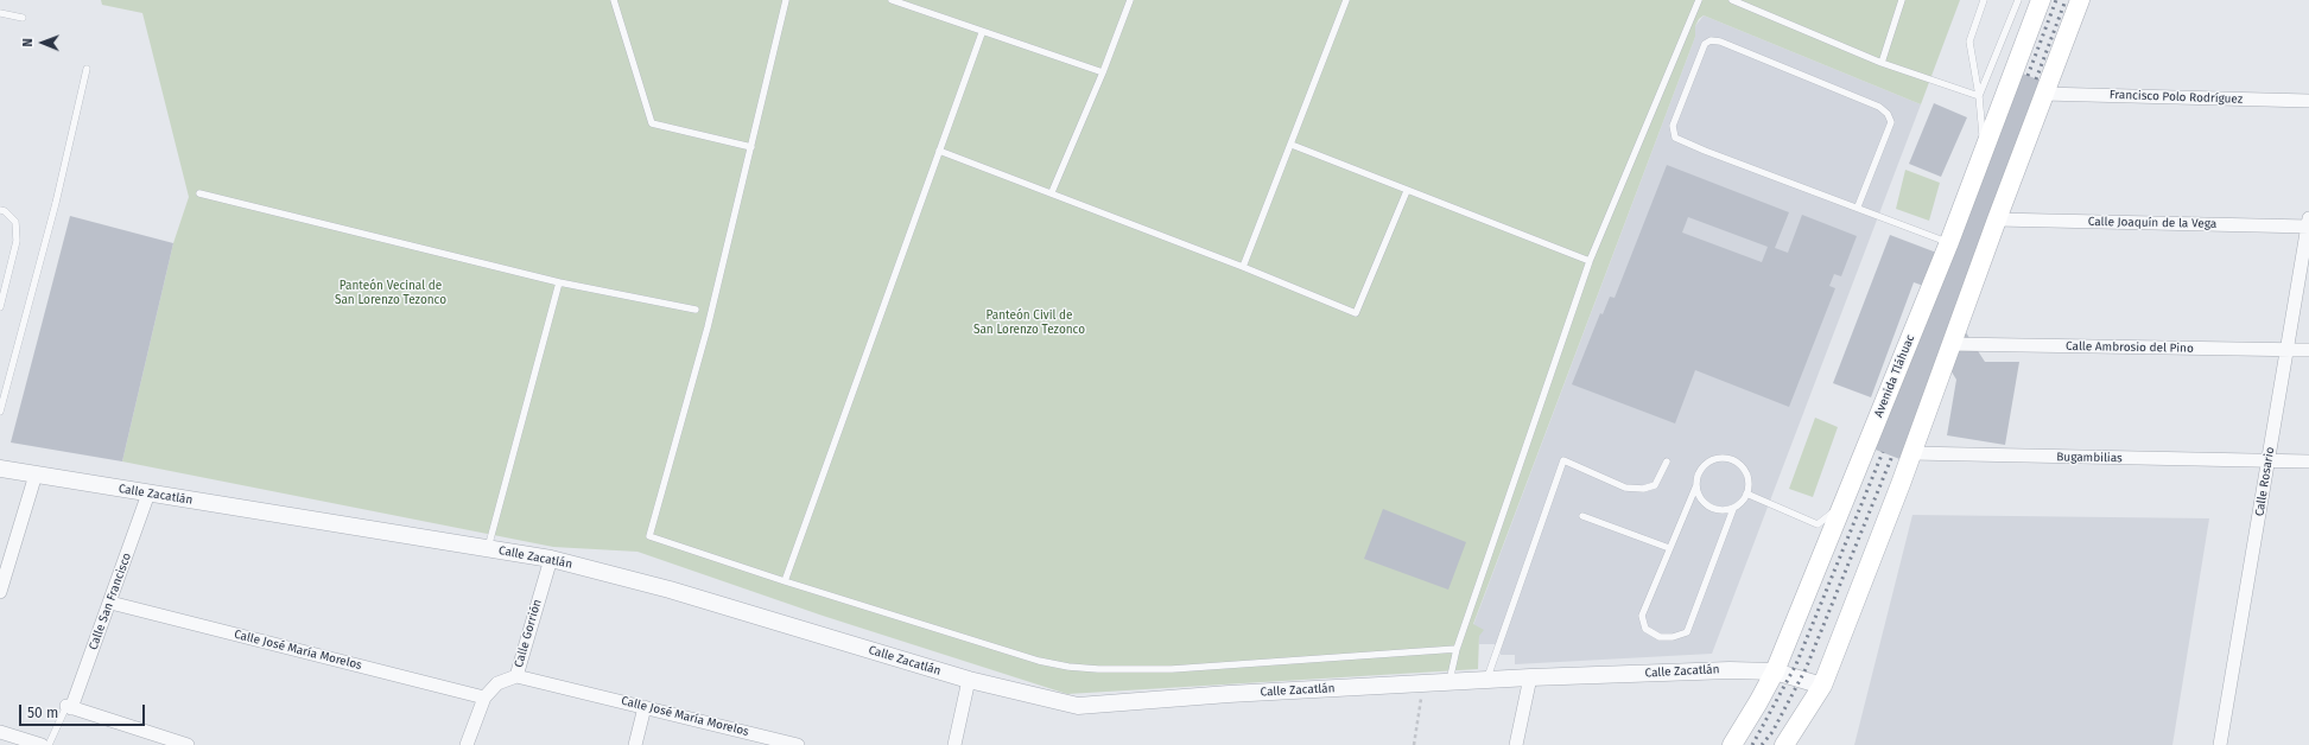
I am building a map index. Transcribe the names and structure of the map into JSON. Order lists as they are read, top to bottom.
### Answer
{
  "streets": {
    "main road": ["Avenida Tláhuac"],
    "street": [
      "Francisco Polo Rodríguez",
      "Calle Joaquín de la Vega",
      "Calle Ambrosio del Pino",
      "Bugambilias",
      "Calle Rosario",
      "Calle Zacatlán",
      "Calle San Francisco",
      "Calle Gorrión",
      "Calle José María Morelos"
    ]
  },
  "crossings": [
    ["Calle Joaquín de la Vega", "Calle Rosario"],
    ["Calle Ambrosio del Pino", "Calle Rosario"],
    ["Avenida Tláhuac", "Calle Zacatlán"],
    ["Bugambilias", "Calle Rosario"],
    ["Calle Zacatlán", "Calle San Francisco"],
    ["Calle Zacatlán", "Calle Gorrión"],
    ["Calle San Francisco", "Calle José María Morelos"],
    ["Calle Gorrión", "Calle José María Morelos"]
  ],
  "parks": ["Panteón Vecinal de San Lorenzo Tezonco", "Panteón Civil de San Lorenzo Tezonco"],
  "scale_bar": "50 m",
  "north": "left"
}
